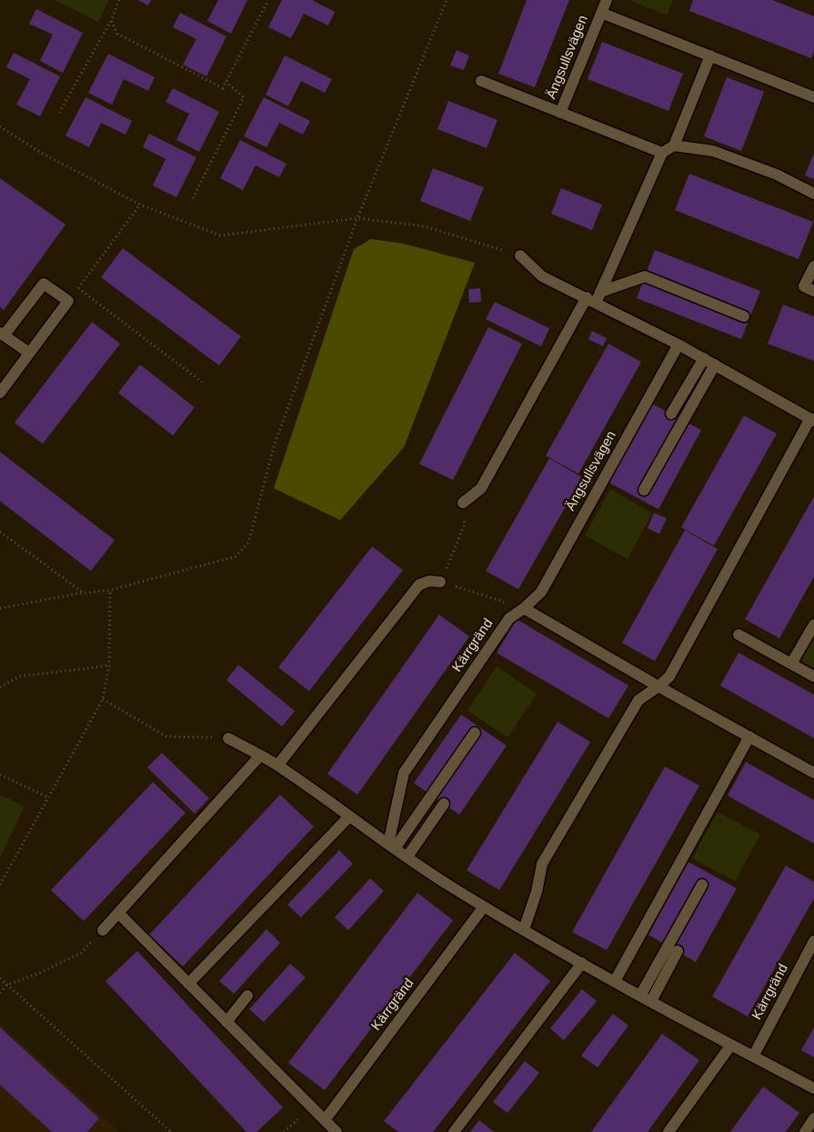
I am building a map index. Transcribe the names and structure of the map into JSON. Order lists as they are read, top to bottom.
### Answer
{
  "streets": {
    "street": ["Ängsullsvägen", "Kärrgränd"]
  },
  "crossings": [
    ["Ängsullsvägen", "Kärrgränd"]
  ]
}
